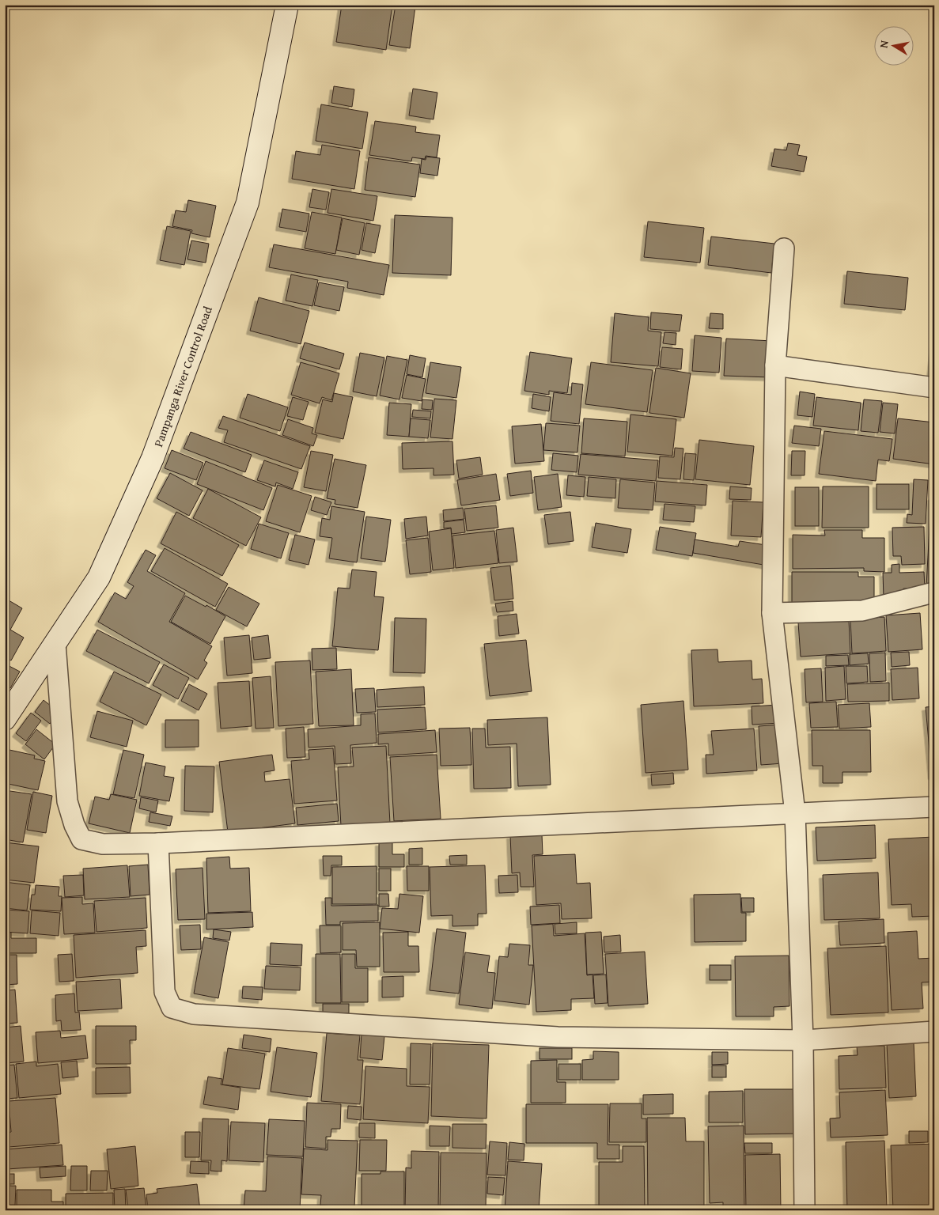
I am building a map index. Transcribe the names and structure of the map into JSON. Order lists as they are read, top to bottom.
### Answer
{
  "streets": {
    "main road": ["Pampanga River Control Road"]
  },
  "north": "left"
}
